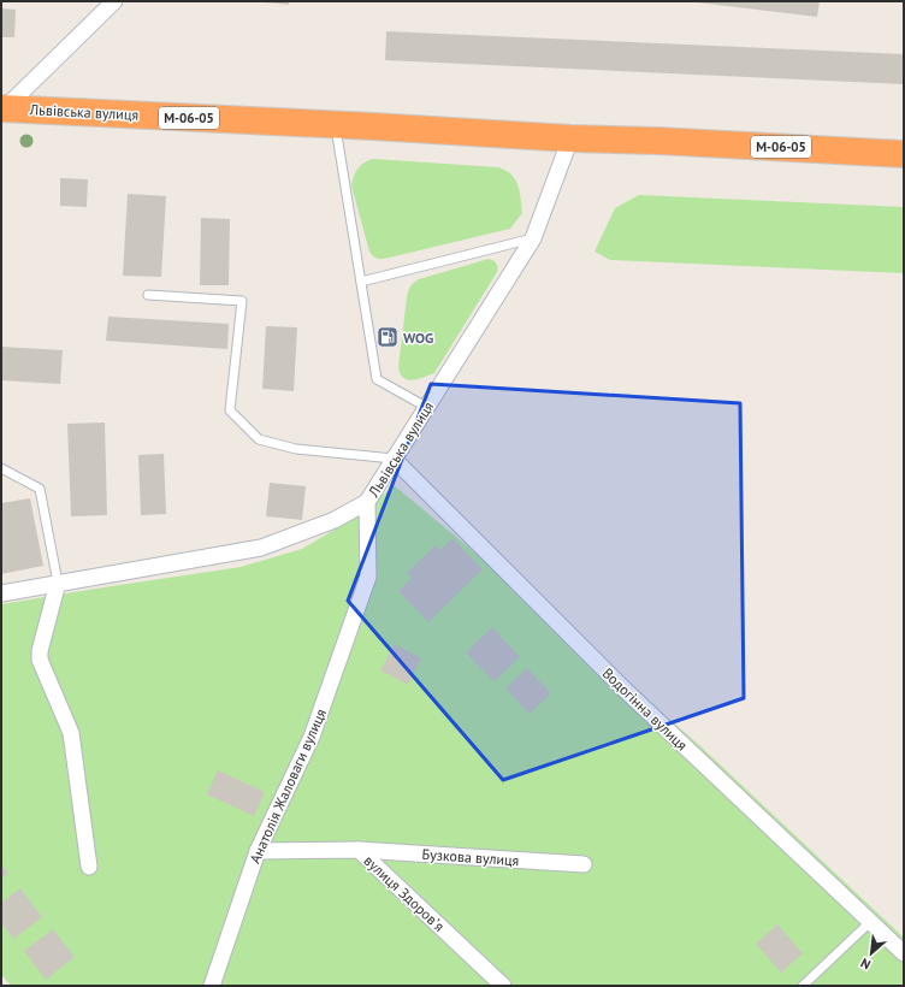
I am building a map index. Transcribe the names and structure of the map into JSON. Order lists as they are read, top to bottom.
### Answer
{
  "streets": {
    "highway": ["Львівська вулиця", "М-06-05"],
    "street": [
      "Водогінна вулиця",
      "Анатолія Жаловаги вулиця",
      "Бузкова вулиця",
      "вулиця Здоровʼя"
    ]
  },
  "crossings": [
    ["Львівська вулиця", "Водогінна вулиця"],
    ["Львівська вулиця", "Анатолія Жаловаги вулиця"],
    ["Анатолія Жаловаги вулиця", "вулиця Здоровʼя"],
    ["Бузкова вулиця", "вулиця Здоровʼя"]
  ],
  "places": {
    "fuel station": ["WOG"]
  },
  "north": "bottom left"
}
